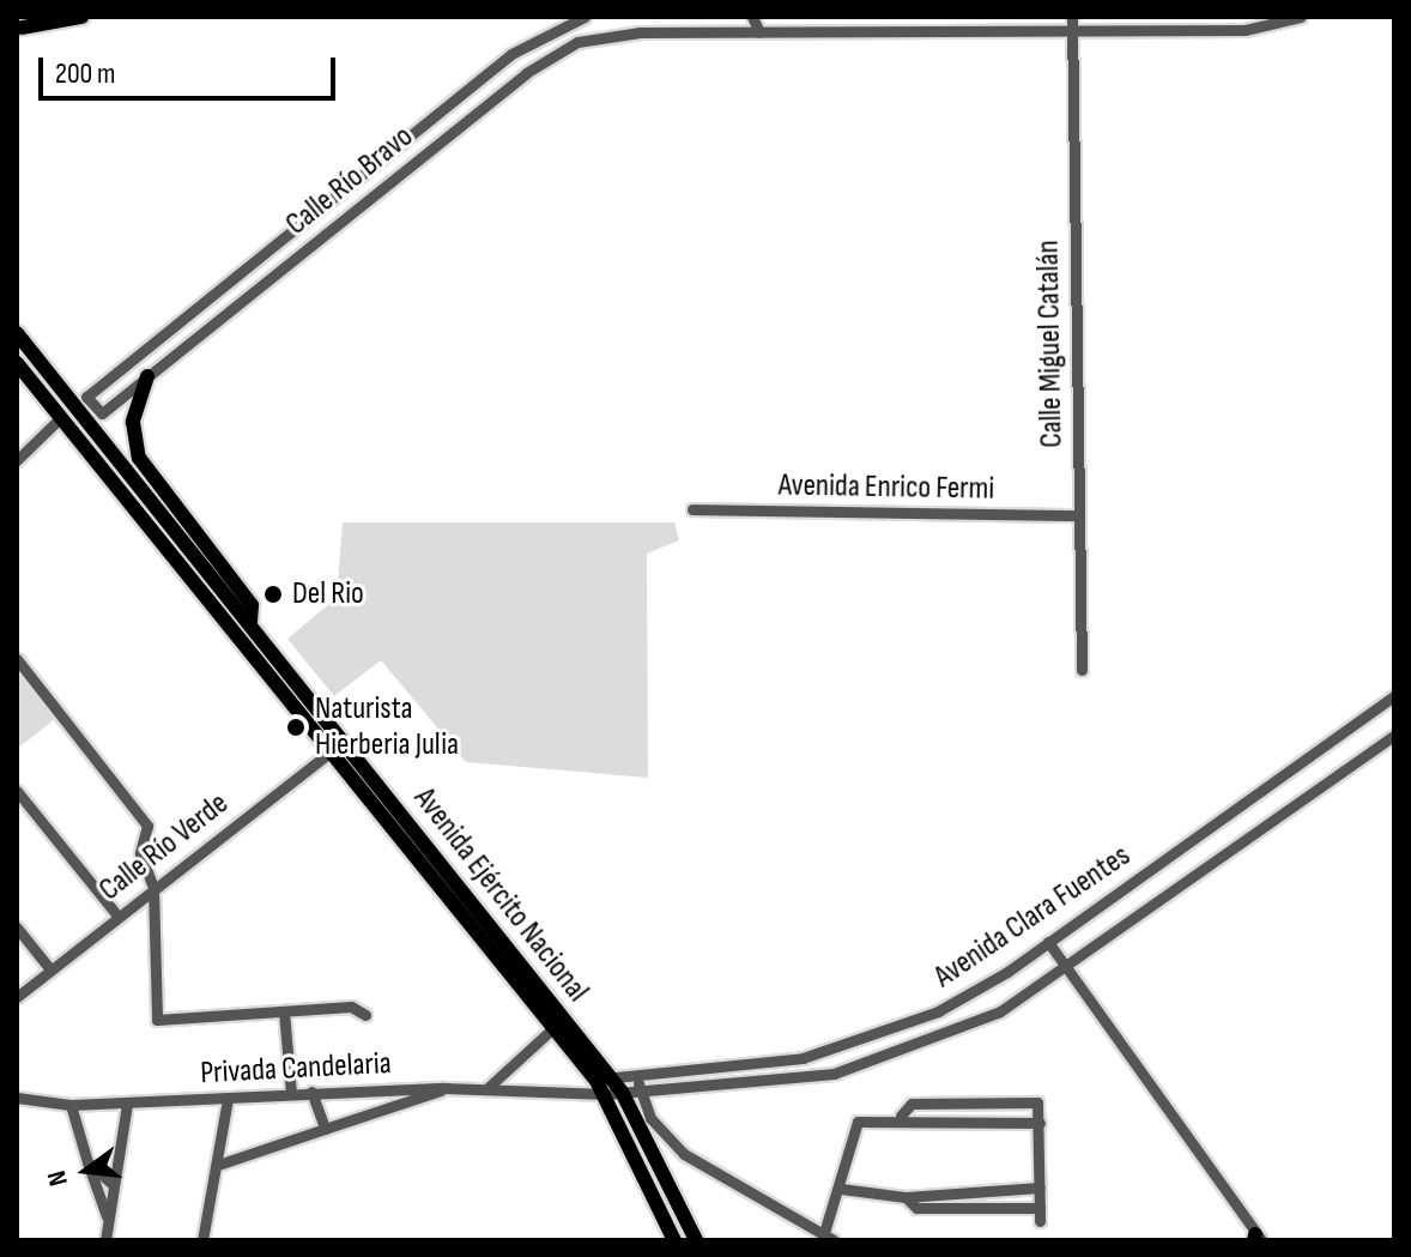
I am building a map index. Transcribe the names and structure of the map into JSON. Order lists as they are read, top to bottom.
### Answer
{
  "streets": {
    "main road": ["Avenida Ejército Nacional"],
    "street": [
      "Calle Río Bravo",
      "Calle Miguel Catalán",
      "Avenida Enrico Fermi",
      "Calle Río Verde",
      "Avenida Clara Fuentes",
      "Privada Candelaria"
    ]
  },
  "crossings": [
    ["Calle Río Bravo", "Calle Miguel Catalán"],
    ["Calle Miguel Catalán", "Avenida Enrico Fermi"],
    ["Calle Río Verde", "Avenida Ejército Nacional"],
    ["Calle Río Verde", "Privada Candelaria"],
    ["Avenida Ejército Nacional", "Avenida Clara Fuentes"],
    ["Avenida Ejército Nacional", "Privada Candelaria"],
    ["Avenida Clara Fuentes", "Privada Candelaria"]
  ],
  "places": ["Del Rio", "Naturista Hierberia Julia"],
  "scale_bar": "200 m",
  "north": "left"
}
